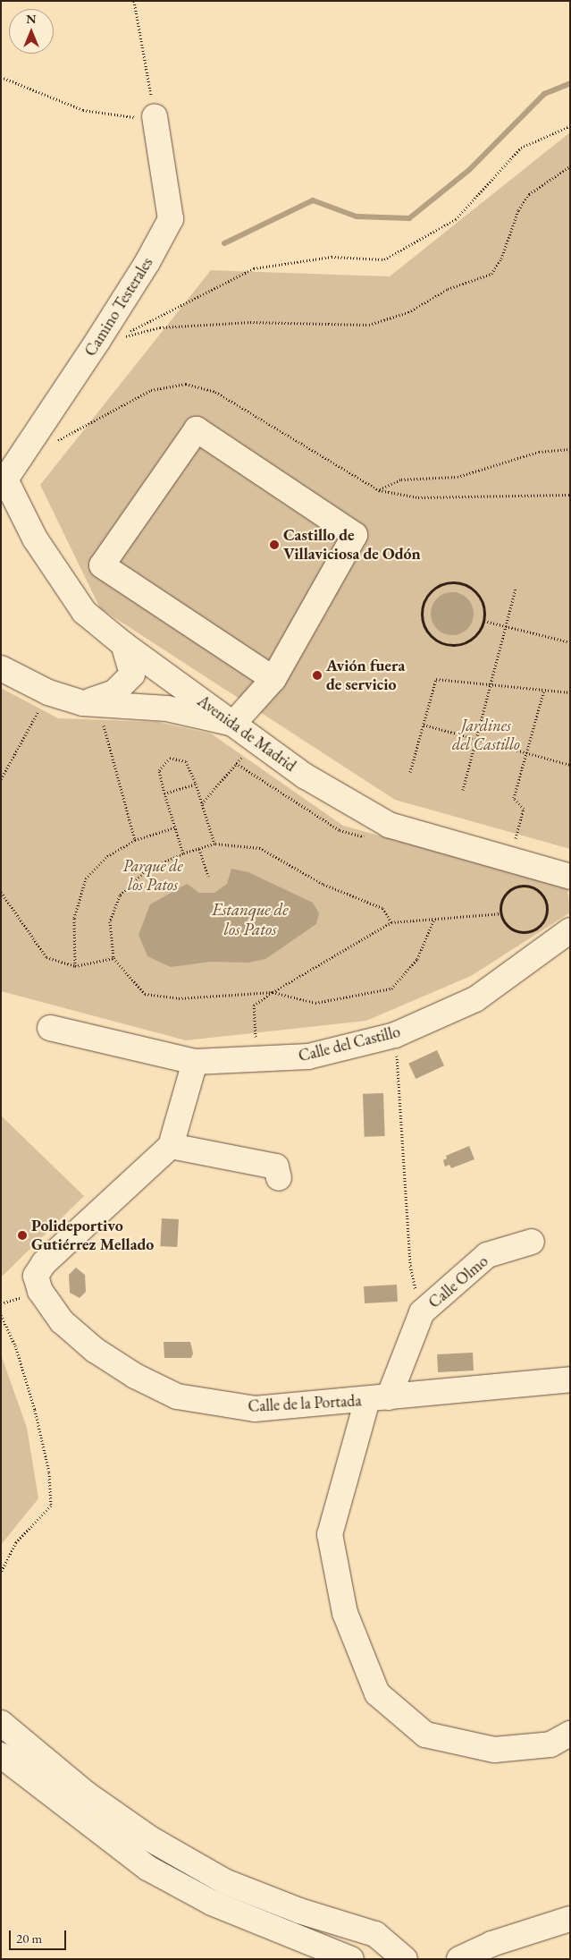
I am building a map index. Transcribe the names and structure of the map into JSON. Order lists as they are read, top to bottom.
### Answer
{
  "streets": {
    "street": [
      "Camino Testerales",
      "Avenida de Madrid",
      "Calle del Castillo",
      "Calle Olmo",
      "Calle de la Portada"
    ]
  },
  "crossings": [
    ["Camino Testerales", "Avenida de Madrid"],
    ["Calle Olmo", "Calle de la Portada"]
  ],
  "water": ["Estanque de los Patos"],
  "parks": ["Jardines del Castillo", "Parque de los Patos"],
  "places": ["Castillo de Villaviciosa de Odón", "Avión fuera de servicio", "Polideportivo Gutiérrez Mellado"],
  "scale_bar": "20 m",
  "north": "top"
}
